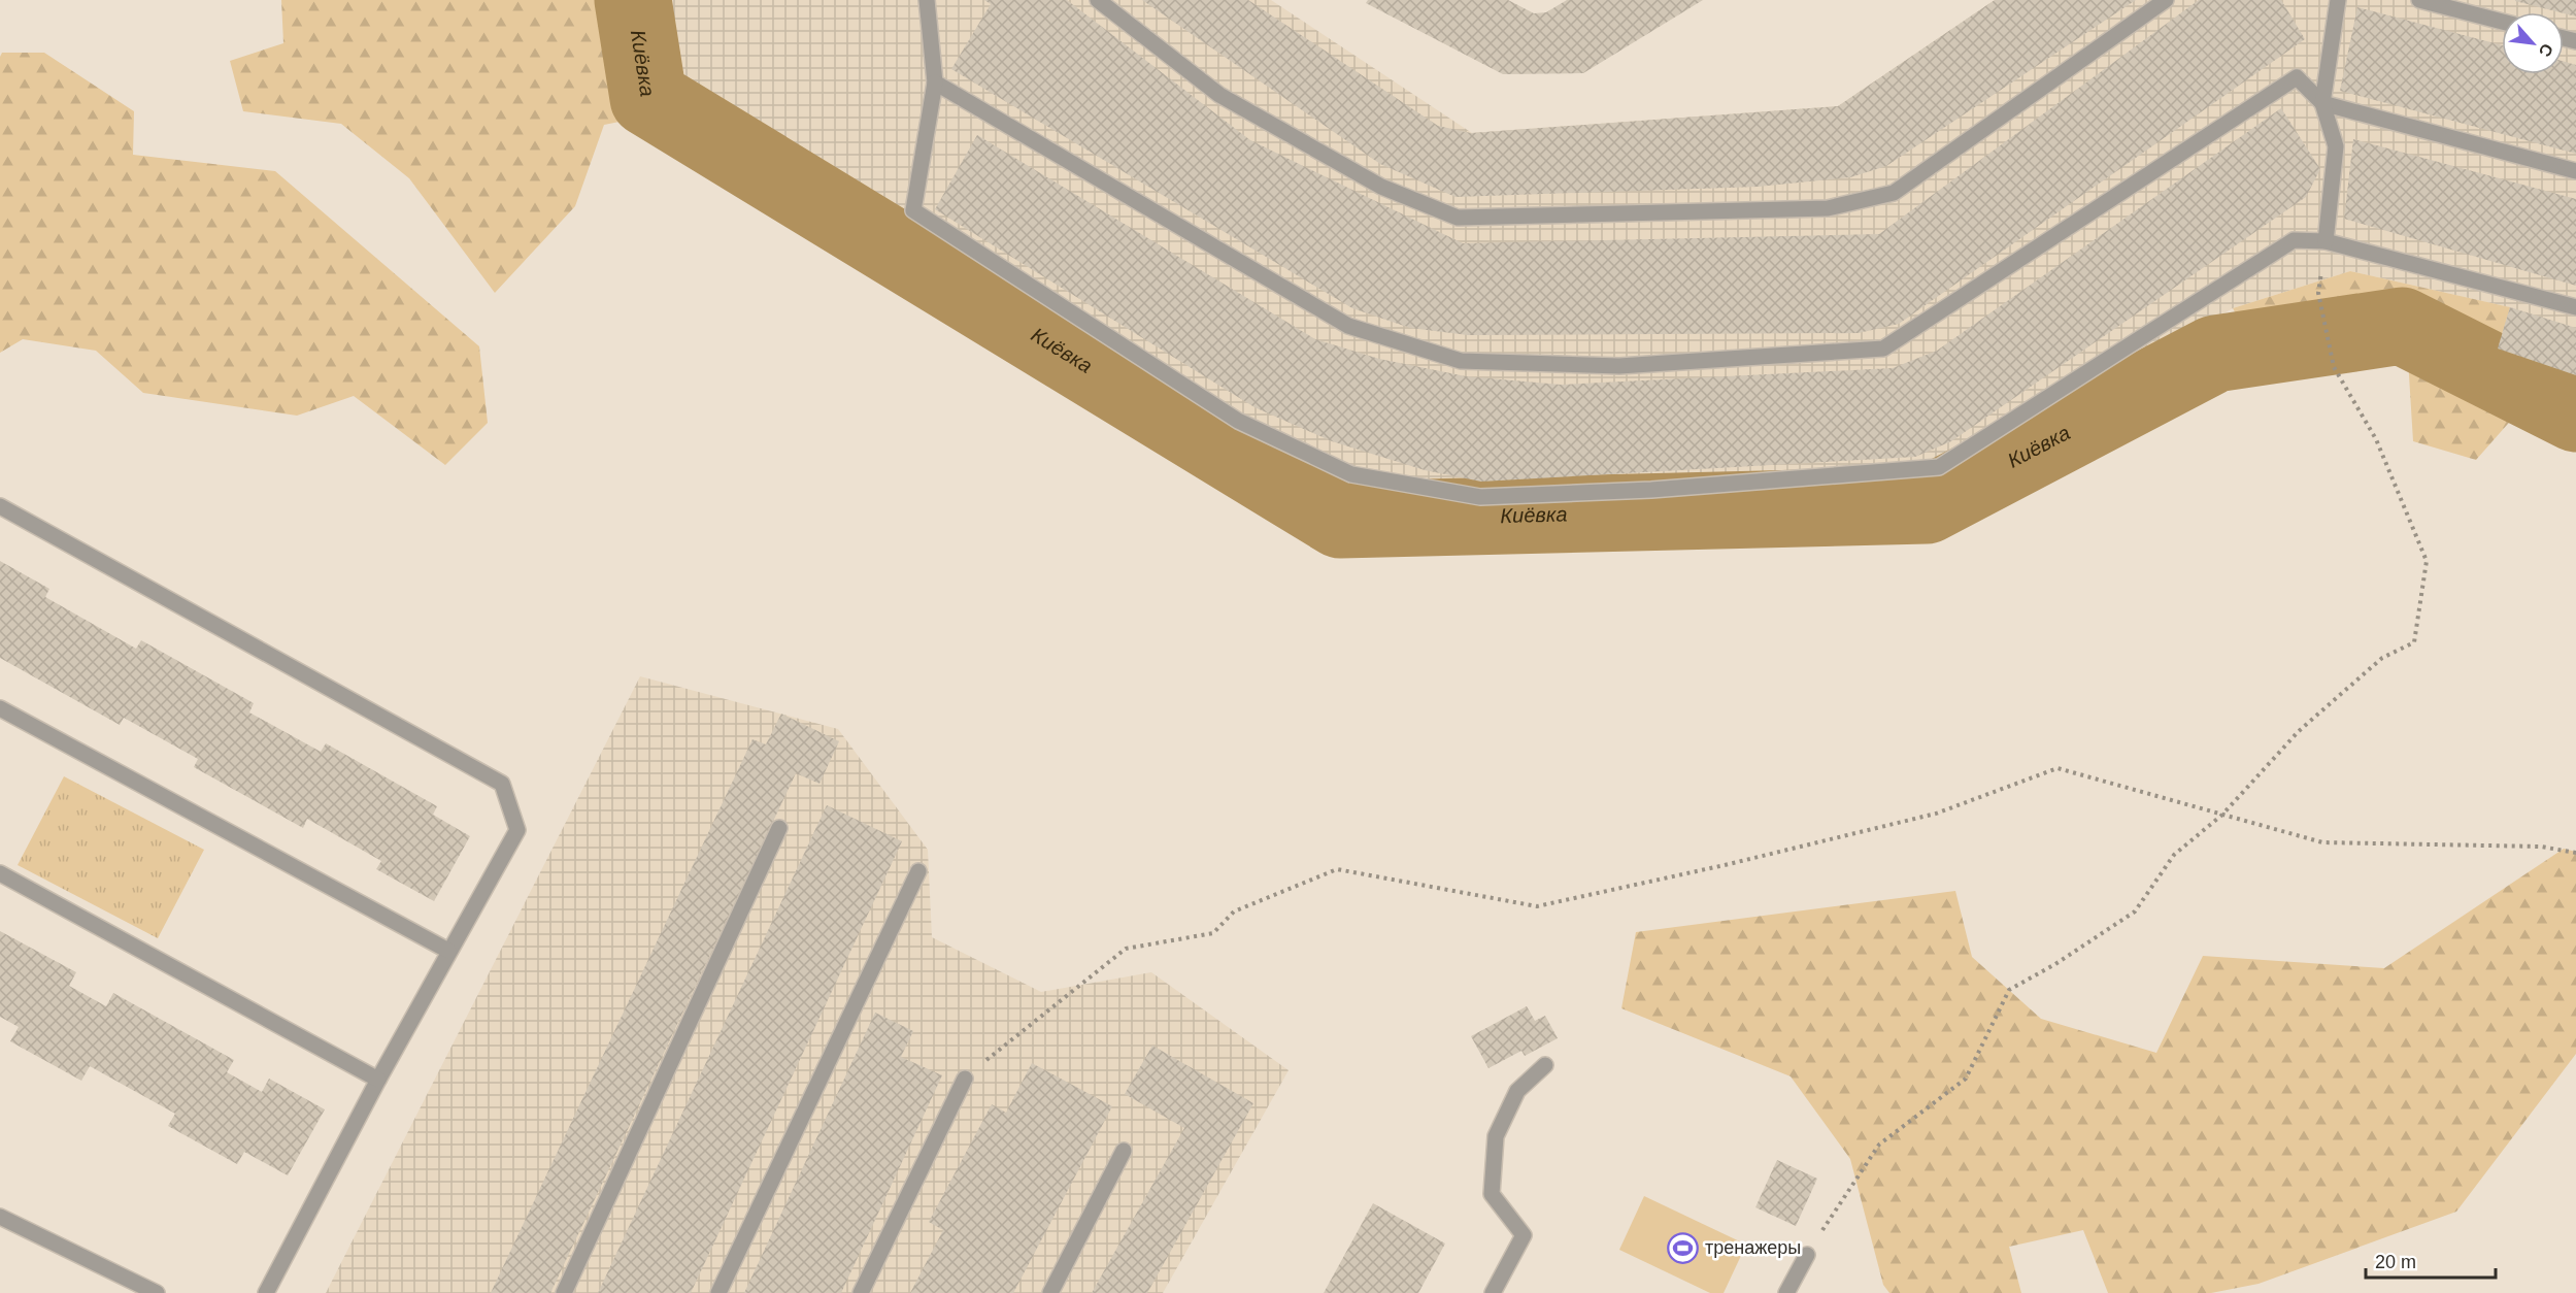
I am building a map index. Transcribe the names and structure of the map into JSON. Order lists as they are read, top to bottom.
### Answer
{
  "water": ["Киёвка"],
  "places": {
    "sports": ["тренажеры"]
  },
  "scale_bar": "20 m",
  "north": "bottom right"
}
